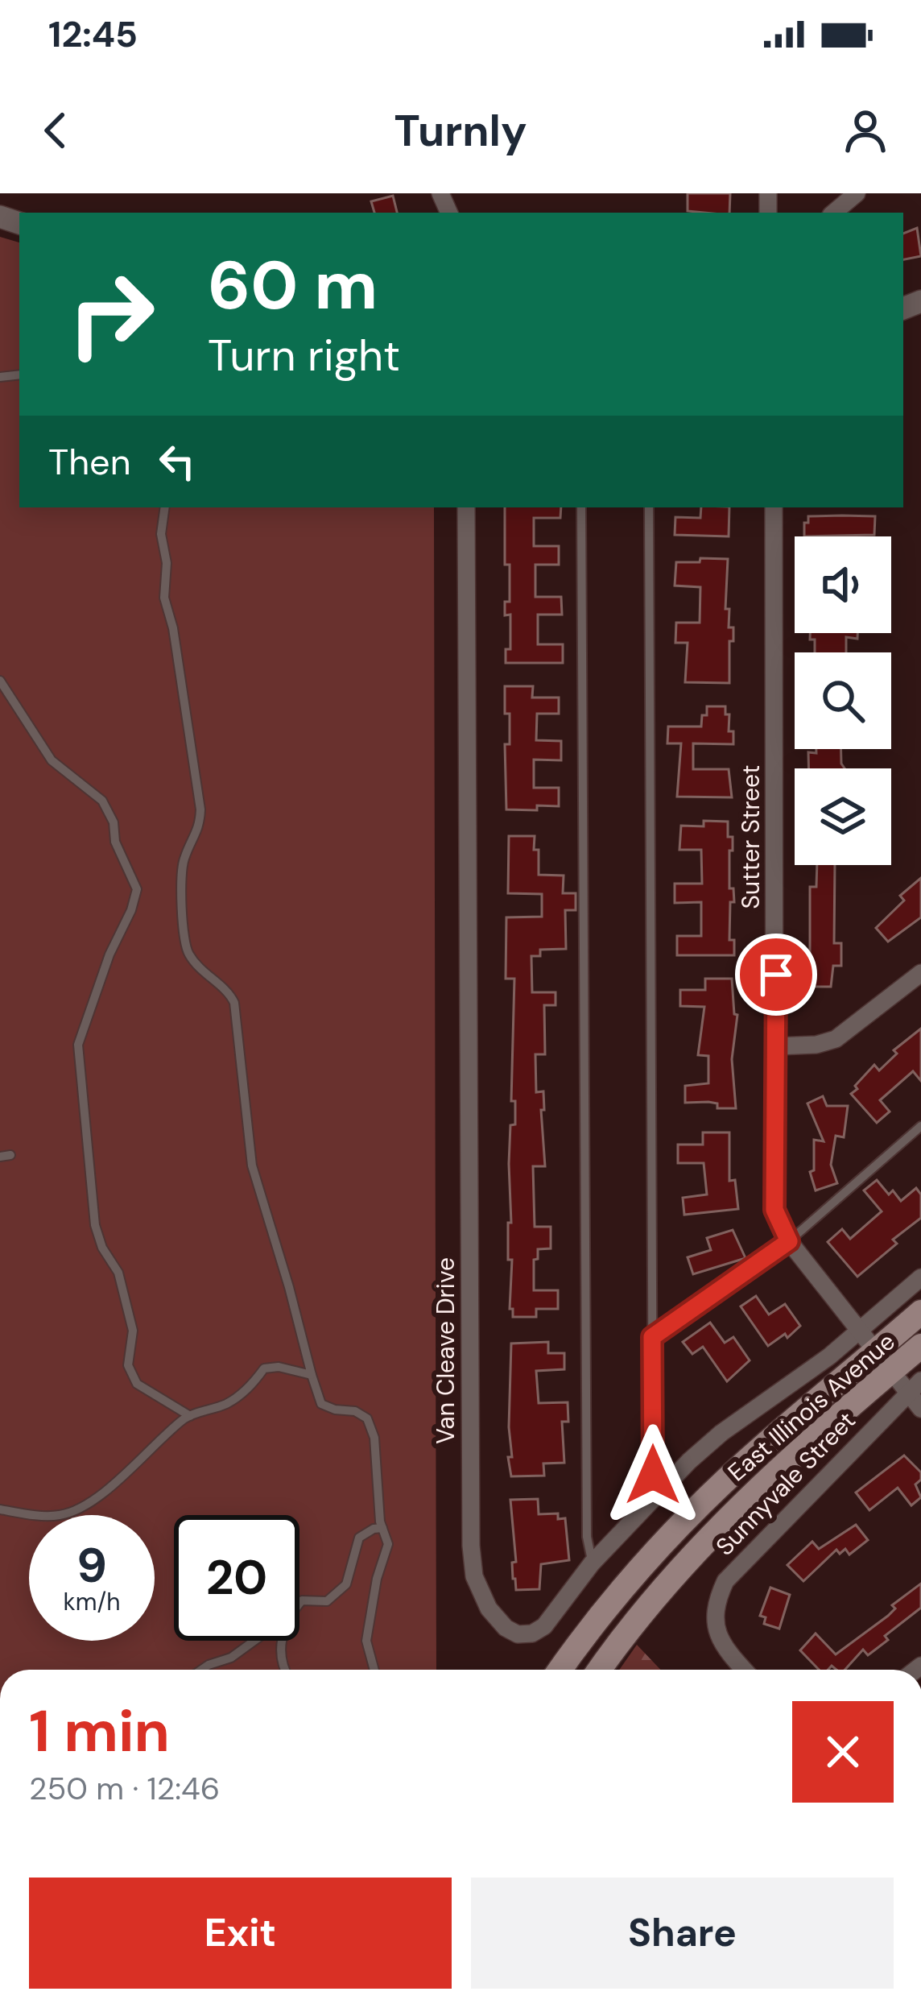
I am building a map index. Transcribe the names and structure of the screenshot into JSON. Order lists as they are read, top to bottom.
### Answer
{
  "streets": {
    "main road": ["East Illinois Avenue"],
    "street": ["Sutter Street", "Van Cleave Drive", "Sunnyvale Street"]
  },
  "crossings": [
    ["Sutter Street", "Van Cleave Drive"],
    ["Sutter Street", "East Illinois Avenue"],
    ["Sutter Street", "Sunnyvale Street"]
  ],
  "page": {
    "status": "12:45",
    "header": "Turnly",
    "turn": ["60 m", "Turn right"],
    "then": "Then",
    "speed": "9 km/h",
    "limit": "20",
    "heading": ["1 min", "250 m · 12:46"],
    "buttons": ["Exit", "Share"]
  }
}
